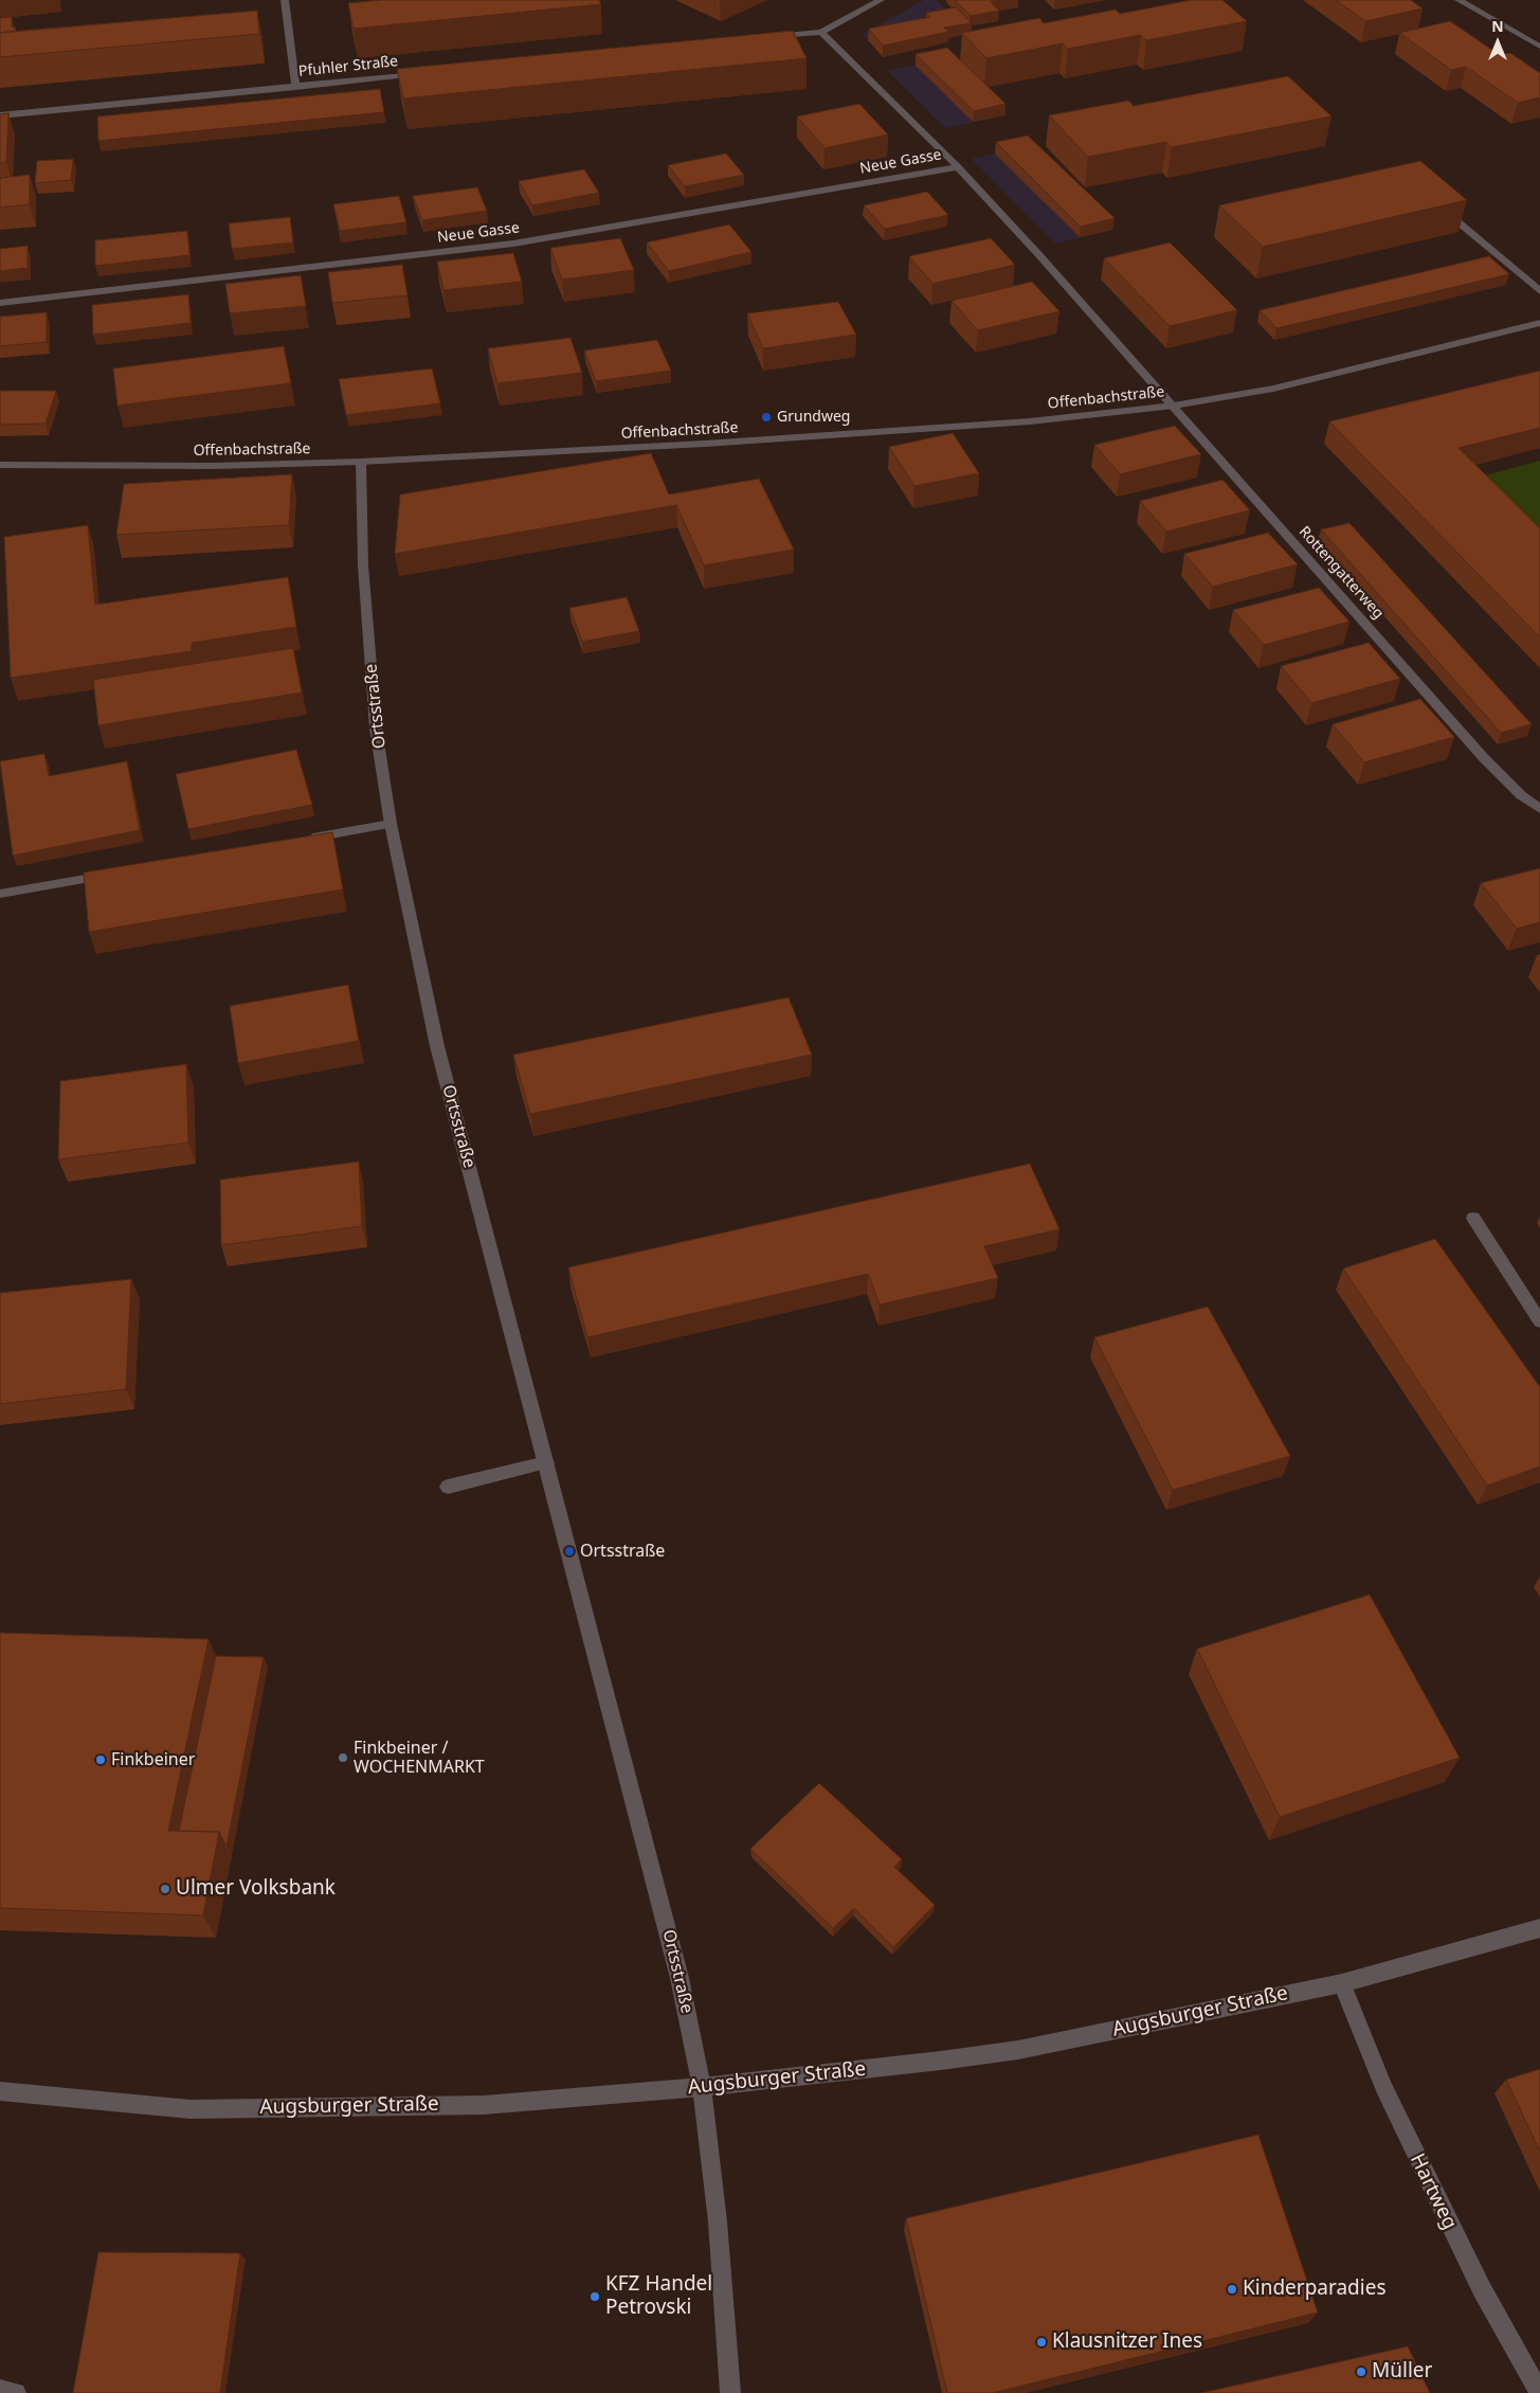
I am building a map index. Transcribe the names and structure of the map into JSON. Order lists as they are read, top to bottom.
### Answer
{
  "streets": {
    "street": [
      "Pfuhler Straße",
      "Neue Gasse",
      "Offenbachstraße",
      "Rottengatterweg",
      "Ortsstraße",
      "Augsburger Straße",
      "Hartweg"
    ]
  },
  "crossings": [
    ["Offenbachstraße", "Rottengatterweg"],
    ["Offenbachstraße", "Ortsstraße"],
    ["Ortsstraße", "Augsburger Straße"],
    ["Augsburger Straße", "Hartweg"]
  ],
  "places": [
    "Grundweg",
    "Ortsstraße",
    "Finkbeiner / WOCHENMARKT",
    "Finkbeiner",
    "Ulmer Volksbank",
    "Kinderparadies",
    "KFZ Handel Petrovski",
    "Klausnitzer Ines",
    "Müller"
  ],
  "north": "top"
}
